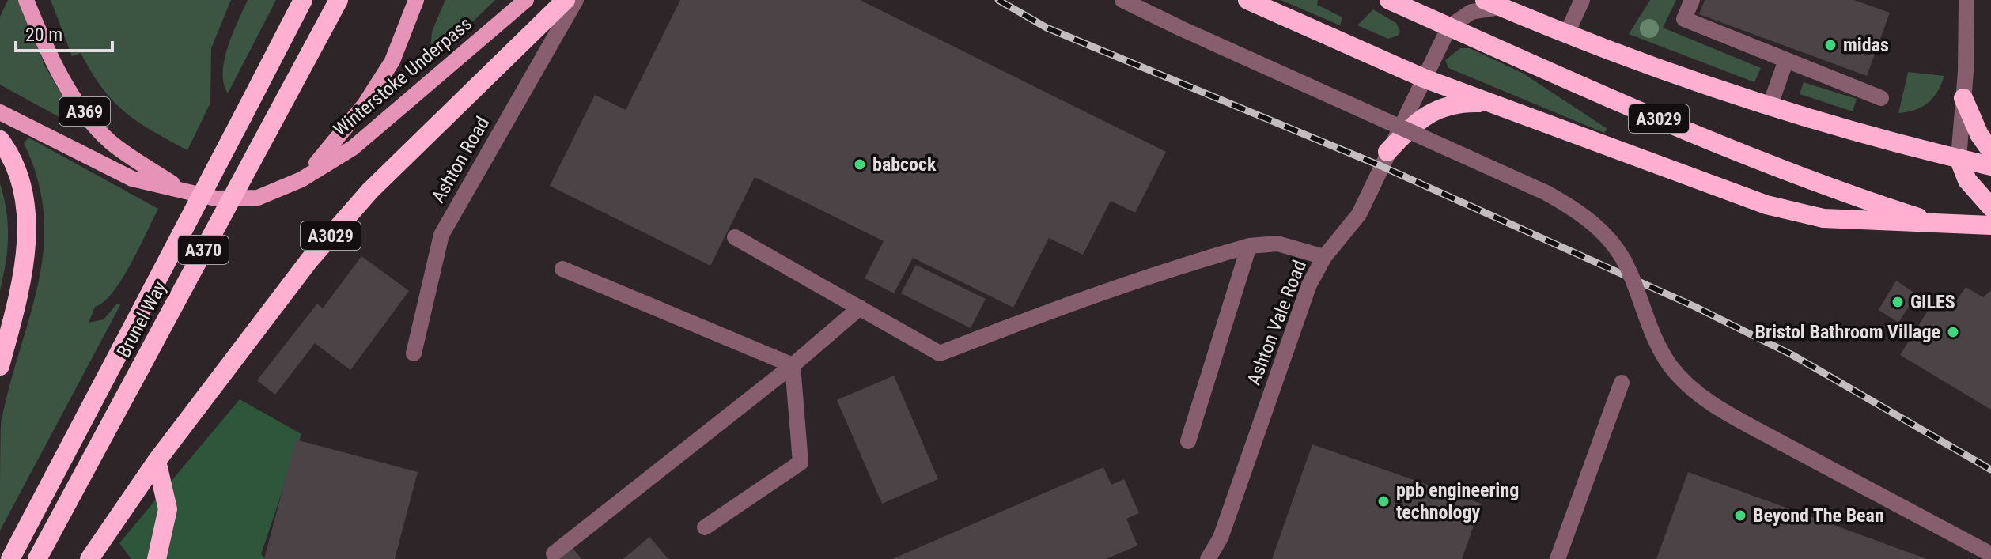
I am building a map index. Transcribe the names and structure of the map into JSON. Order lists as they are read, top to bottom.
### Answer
{
  "streets": {
    "highway": ["A3029", "A370", "Brunel Way"],
    "main road": ["Winterstoke Underpass", "A369"],
    "street": ["Ashton Road", "Ashton Vale Road"]
  },
  "crossings": [
    ["A3029", "Ashton Vale Road"]
  ],
  "places": [
    "midas",
    "babcock",
    "GILES",
    "Bristol Bathroom Village",
    "ppb engineering technology",
    "Beyond The Bean"
  ],
  "scale_bar": "20 m"
}
